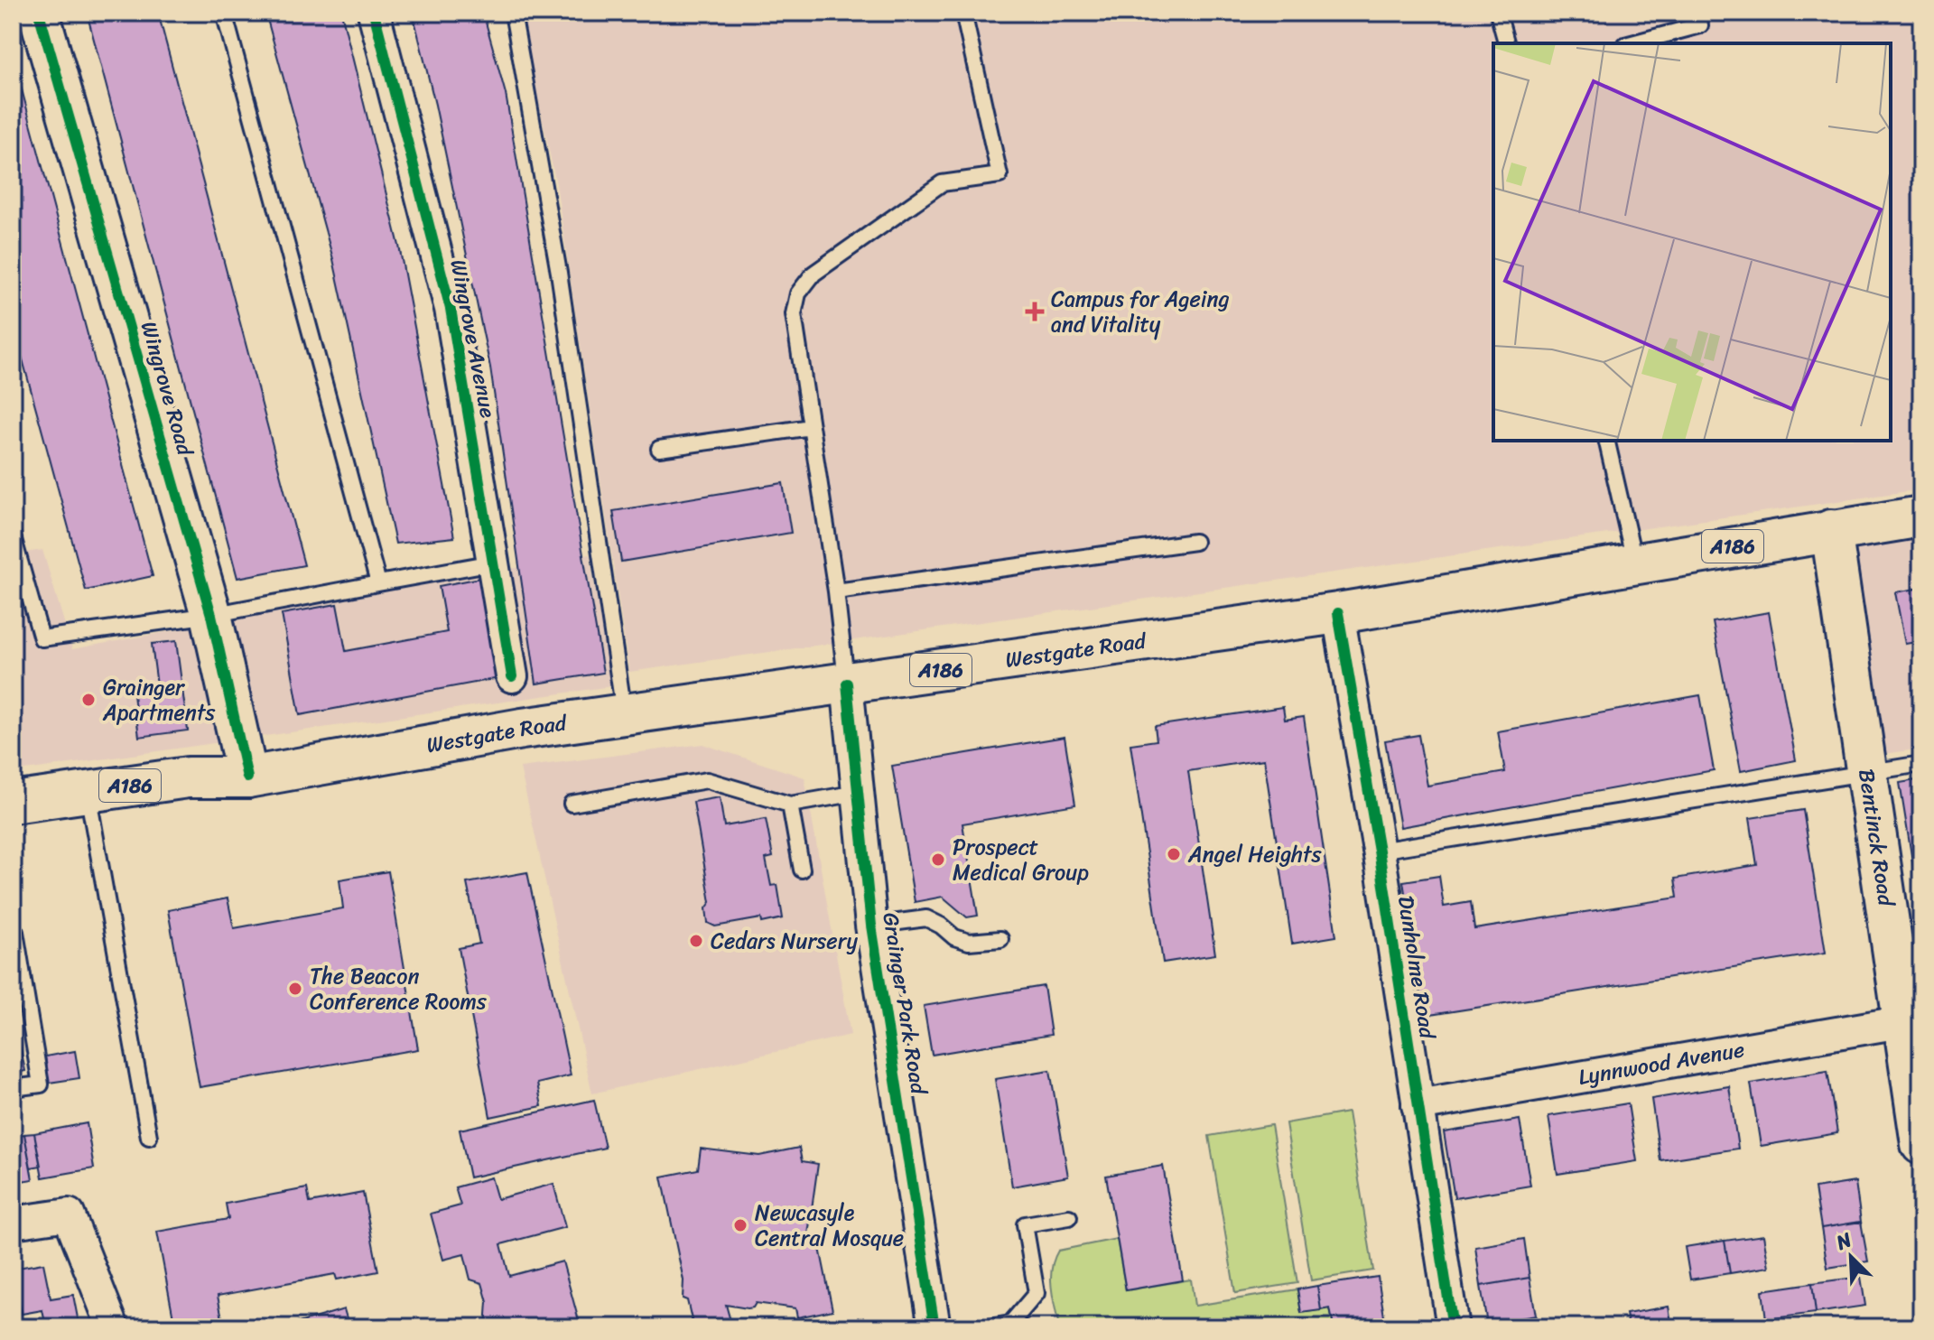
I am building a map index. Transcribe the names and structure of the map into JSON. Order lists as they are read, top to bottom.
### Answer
{
  "streets": {
    "main road": [
      "Wingrove Road",
      "A186",
      "Westgate Road",
      "Bentinck Road"
    ],
    "street": [
      "Wingrove Avenue",
      "Dunholme Road",
      "Grainger Park Road",
      "Lynnwood Avenue"
    ]
  },
  "crossings": [
    ["Wingrove Road", "Westgate Road"],
    ["Westgate Road", "Bentinck Road"],
    ["Westgate Road", "Dunholme Road"],
    ["Westgate Road", "Grainger Park Road"],
    ["Bentinck Road", "Lynnwood Avenue"],
    ["Dunholme Road", "Lynnwood Avenue"]
  ],
  "places": {
    "health": ["Campus for Ageing and Vitality"],
    "other": [
      "Grainger Apartments",
      "Angel Heights",
      "Prospect Medical Group",
      "Cedars Nursery",
      "The Beacon Conference Rooms",
      "Newcasyle Central Mosque"
    ]
  },
  "north": "top left"
}
